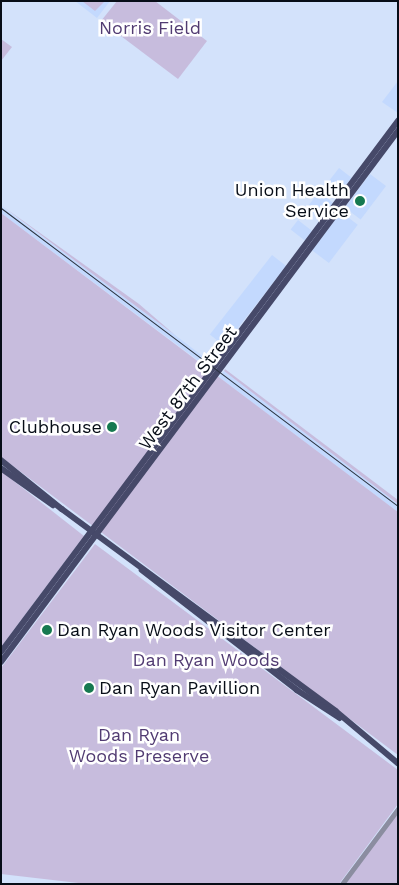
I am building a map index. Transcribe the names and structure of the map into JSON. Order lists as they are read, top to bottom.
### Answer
{
  "streets": {
    "main road": ["West 87th Street"]
  },
  "parks": ["Norris Field", "Dan Ryan Woods", "Dan Ryan Woods Preserve"],
  "places": [
    "Union Health Service",
    "Clubhouse",
    "Dan Ryan Woods Visitor Center",
    "Dan Ryan Pavillion"
  ]
}
